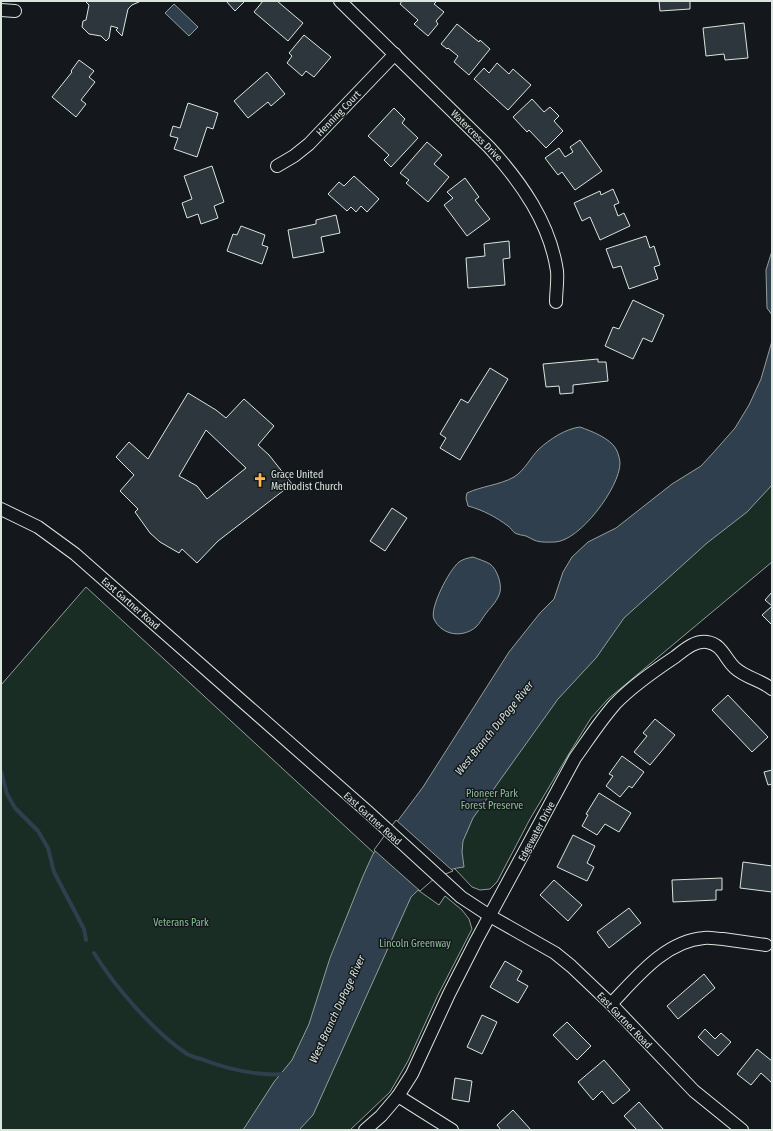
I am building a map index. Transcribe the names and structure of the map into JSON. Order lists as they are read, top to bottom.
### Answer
{
  "streets": {
    "street": [
      "Henning Court",
      "Watercress Drive",
      "East Gartner Road",
      "Edgewater Drive"
    ]
  },
  "crossings": [
    ["Henning Court", "Watercress Drive"],
    ["East Gartner Road", "Edgewater Drive"]
  ],
  "water": ["West Branch DuPage River"],
  "parks": ["Pioneer Park Forest Preserve", "Veterans Park", "Lincoln Greenway"],
  "places": {
    "church": ["Grace United Methodist Church"]
  }
}
